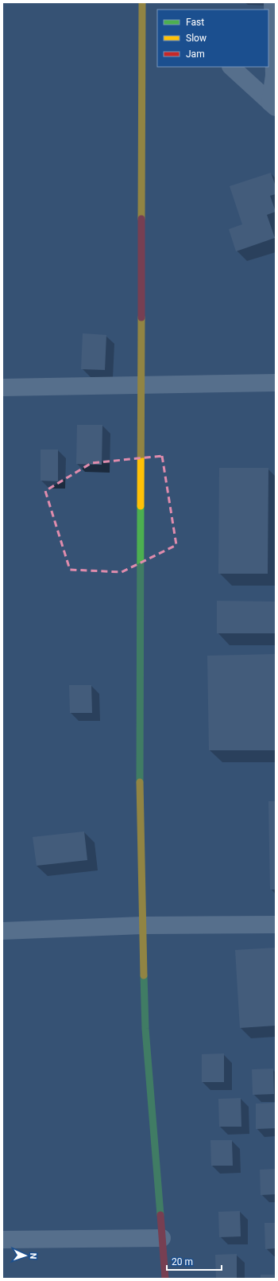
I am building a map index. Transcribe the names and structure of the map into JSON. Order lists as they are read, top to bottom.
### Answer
{
  "legend": ["Fast", "Slow", "Jam"],
  "scale_bar": "20 m",
  "north": "right"
}
